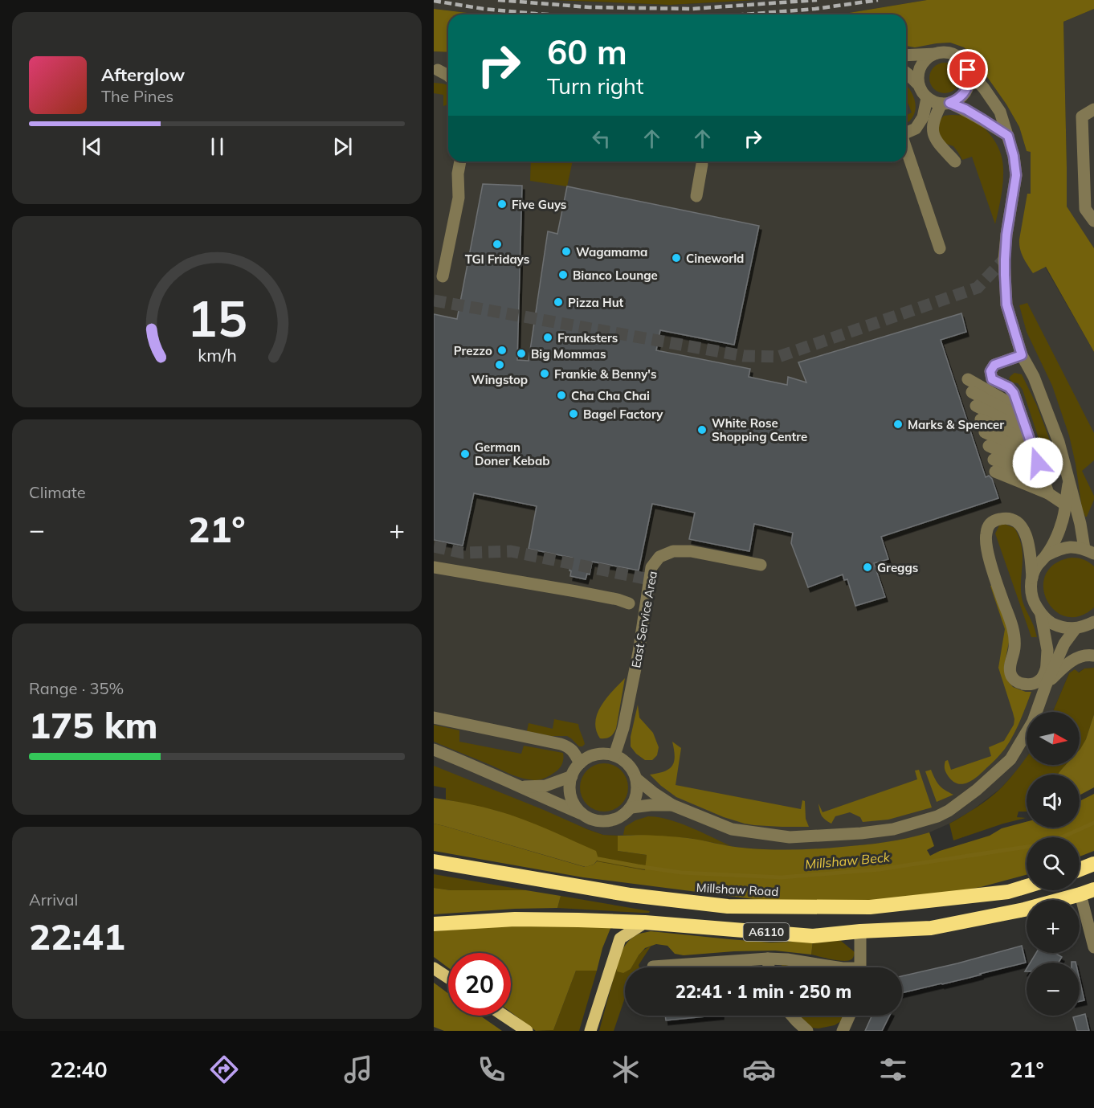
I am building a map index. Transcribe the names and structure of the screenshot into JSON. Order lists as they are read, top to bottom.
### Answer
{
  "streets": {
    "highway": ["Millshaw Road", "A6110"],
    "street": ["East Service Area"]
  },
  "water": ["Millshaw Beck"],
  "places": [
    "Five Guys",
    "TGI Fridays",
    "Wagamama",
    "Cineworld",
    "Bianco Lounge",
    "Pizza Hut",
    "Franksters",
    "Prezzo",
    "Big Mommas",
    "Wingstop",
    "Frankie & Benny's",
    "Cha Cha Chai",
    "Bagel Factory",
    "Marks & Spencer",
    "White Rose Shopping Centre",
    "German Doner Kebab",
    "Greggs"
  ],
  "north": "right",
  "page": {
    "turn": ["60 m", "Turn right"],
    "song": ["Afterglow", "The Pines"],
    "tile": [
      "Climate",
      ["Range · 35%", "175 km"],
      ["Arrival", "22:41"]
    ],
    "heat": ["−", "21°", "+"],
    "map_buttons": ["+", "−"],
    "limit": "20",
    "trip": "22:41 · 1 min · 250 m",
    "tabs": ["22:40", "21°"],
    "gauge": ["15", "km/h"]
  }
}
